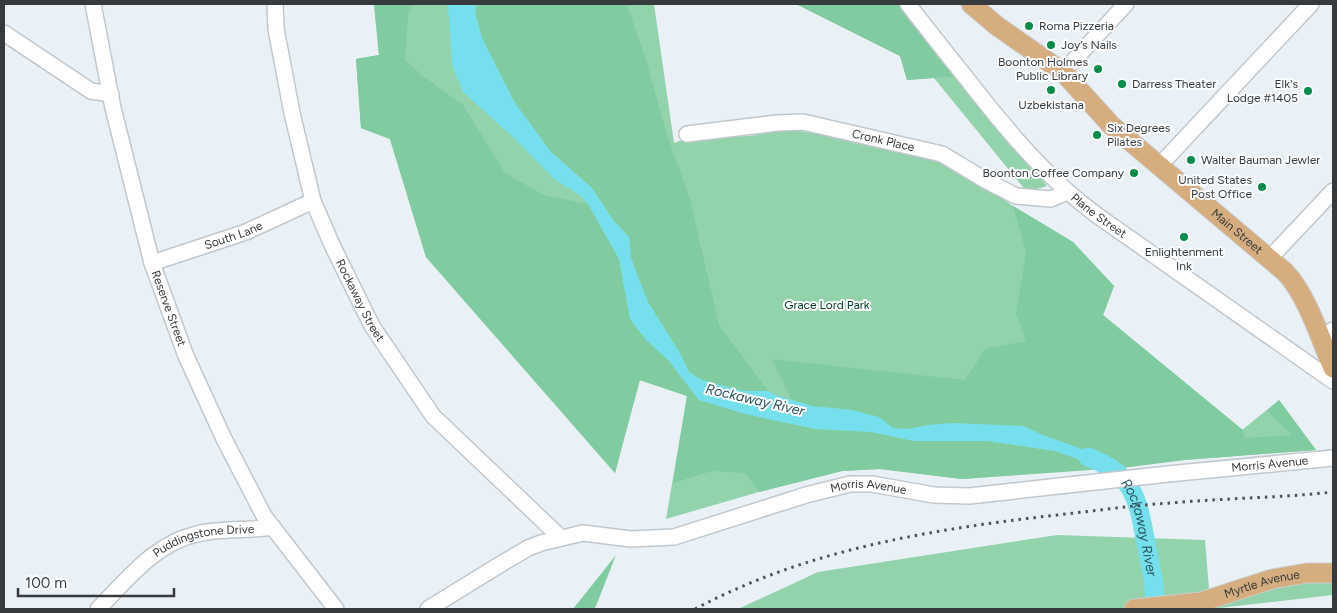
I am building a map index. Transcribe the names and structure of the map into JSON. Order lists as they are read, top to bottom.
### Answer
{
  "streets": {
    "main road": ["Main Street", "Myrtle Avenue"],
    "street": [
      "Cronk Place",
      "Plane Street",
      "South Lane",
      "Rockaway Street",
      "Reserve Street",
      "Morris Avenue",
      "Puddingstone Drive"
    ]
  },
  "crossings": [
    ["Cronk Place", "Plane Street"],
    ["South Lane", "Rockaway Street"],
    ["South Lane", "Reserve Street"],
    ["Rockaway Street", "Morris Avenue"],
    ["Reserve Street", "Puddingstone Drive"]
  ],
  "water": ["Rockaway River"],
  "parks": ["Grace Lord Park"],
  "places": [
    "Roma Pizzeria",
    "Joy’s Nails",
    "Boonton Holmes Public Library",
    "Darress Theater",
    "Uzbekistana",
    "Elk's Lodge #1405",
    "Six Degrees Pilates",
    "Walter Bauman Jewler",
    "Boonton Coffee Company",
    "United States Post Office",
    "Enlightenment Ink"
  ],
  "scale_bar": "100 m"
}
